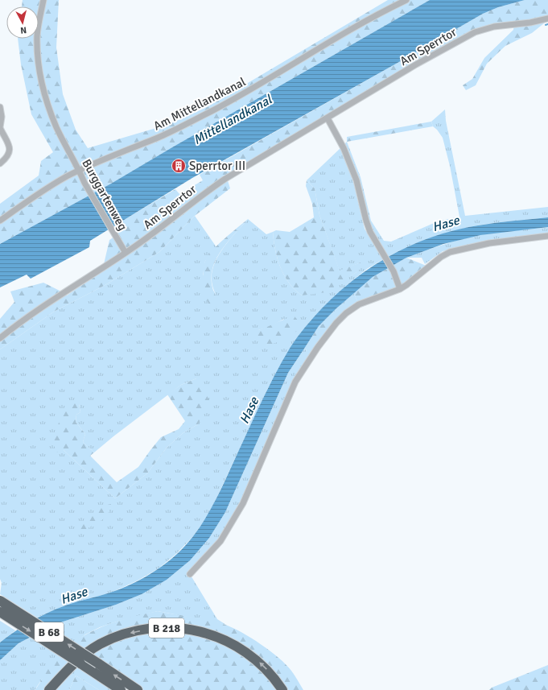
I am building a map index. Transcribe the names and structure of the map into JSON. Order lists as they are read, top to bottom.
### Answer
{
  "streets": {
    "highway": ["B 218", "B 68"],
    "street": ["Am Sperrtor", "Am Mittellandkanal", "Burggartenweg"]
  },
  "crossings": [
    ["Am Sperrtor", "Burggartenweg"],
    ["Am Mittellandkanal", "Burggartenweg"]
  ],
  "water": ["Mittellandkanal", "Hase"],
  "places": {
    "building": ["Sperrtor III"]
  },
  "north": "bottom"
}
